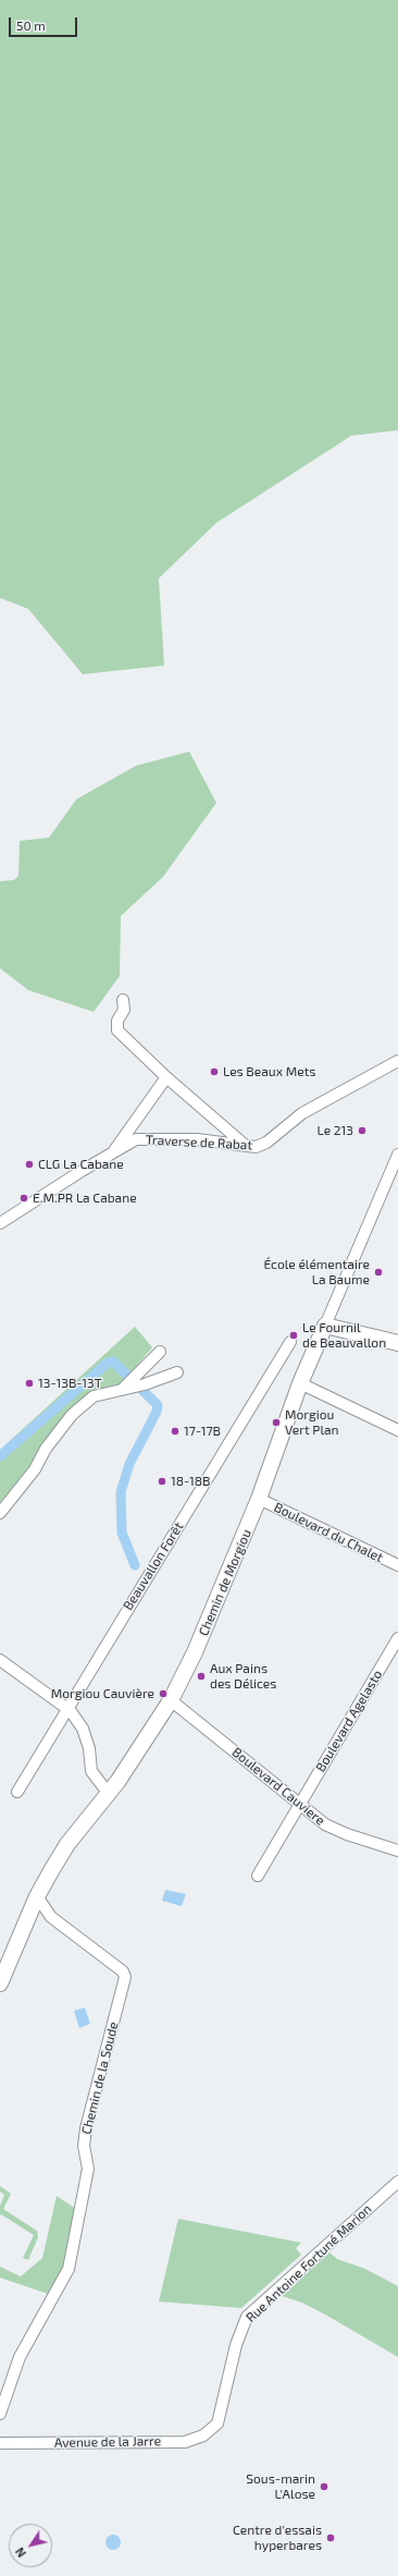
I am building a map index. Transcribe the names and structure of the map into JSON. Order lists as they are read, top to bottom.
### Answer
{
  "streets": {
    "street": [
      "Traverse de Rabat",
      "Boulevard du Chalet",
      "Beauvallon Forêt",
      "Chemin de Morgiou",
      "Boulevard Agelasto",
      "Boulevard Cauviere",
      "Chemin de la Soude",
      "Rue Antoine Fortuné Marion",
      "Avenue de la Jarre"
    ]
  },
  "crossings": [
    ["Boulevard du Chalet", "Chemin de Morgiou"],
    ["Chemin de Morgiou", "Boulevard Cauviere"],
    ["Chemin de Morgiou", "Chemin de la Soude"],
    ["Boulevard Agelasto", "Boulevard Cauviere"],
    ["Rue Antoine Fortuné Marion", "Avenue de la Jarre"]
  ],
  "places": [
    "Les Beaux Mets",
    "Le 213",
    "CLG La Cabane",
    "E.M.PR La Cabane",
    "École élémentaire La Baume",
    "Le Fournil de Beauvallon",
    "13-13B-13T",
    "Morgiou Vert Plan",
    "17-17B",
    "18-18B",
    "Aux Pains des Délices",
    "Morgiou Cauvière",
    "Sous-marin L'Alose",
    "Centre d'essais hyperbares"
  ],
  "scale_bar": "50 m",
  "north": "bottom left"
}
